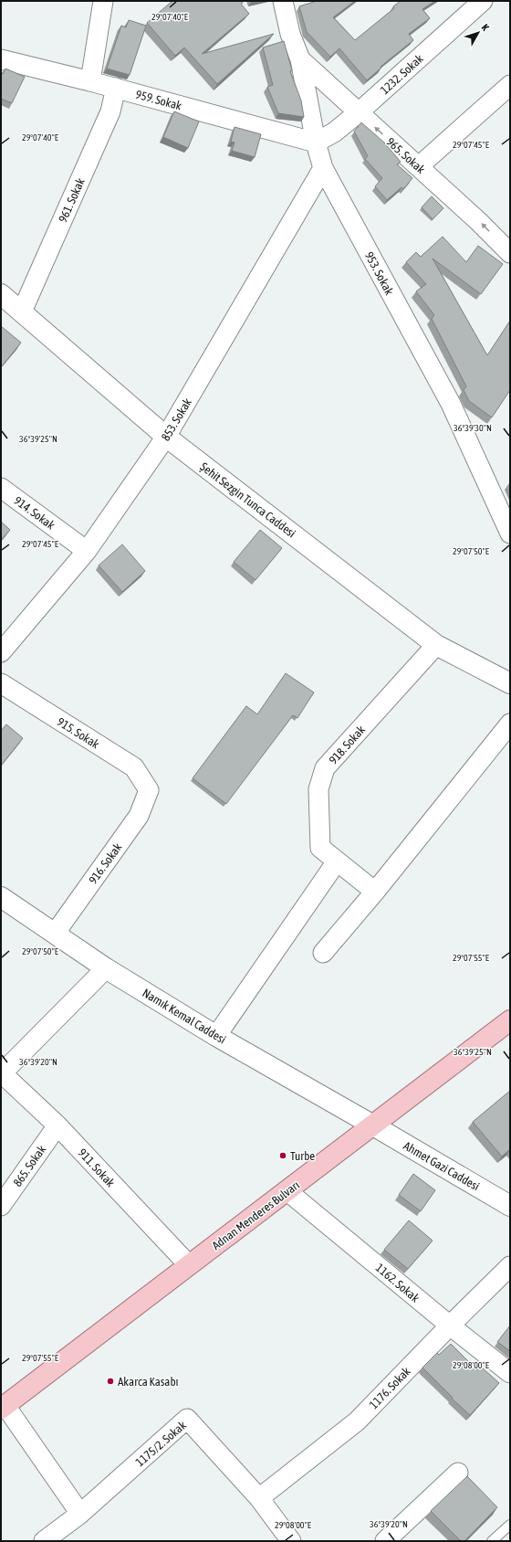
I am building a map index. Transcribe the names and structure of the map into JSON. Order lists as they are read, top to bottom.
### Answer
{
  "streets": {
    "main road": ["Adnan Menderes Bulvarı"],
    "street": [
      "1232. Sokak",
      "959. Sokak",
      "965. Sokak",
      "961. Sokak",
      "953. Sokak",
      "853. Sokak",
      "Şehit Sezgin Tunca Caddesi",
      "914. Sokak",
      "915. Sokak",
      "918. Sokak",
      "916. Sokak",
      "Namık Kemal Caddesi",
      "865. Sokak",
      "Ahmet Gazi Caddesi",
      "911. Sokak",
      "1162. Sokak",
      "1176. Sokak",
      "1175/2. Sokak"
    ]
  },
  "crossings": [
    ["1232. Sokak", "959. Sokak"],
    ["1232. Sokak", "965. Sokak"],
    ["1232. Sokak", "953. Sokak"],
    ["959. Sokak", "961. Sokak"],
    ["959. Sokak", "953. Sokak"],
    ["965. Sokak", "953. Sokak"],
    ["961. Sokak", "Şehit Sezgin Tunca Caddesi"],
    ["953. Sokak", "853. Sokak"],
    ["853. Sokak", "Şehit Sezgin Tunca Caddesi"],
    ["853. Sokak", "914. Sokak"],
    ["Şehit Sezgin Tunca Caddesi", "918. Sokak"],
    ["915. Sokak", "916. Sokak"],
    ["916. Sokak", "Namık Kemal Caddesi"],
    ["Namık Kemal Caddesi", "Ahmet Gazi Caddesi"],
    ["Namık Kemal Caddesi", "Adnan Menderes Bulvarı"],
    ["865. Sokak", "911. Sokak"],
    ["Ahmet Gazi Caddesi", "Adnan Menderes Bulvarı"],
    ["911. Sokak", "Adnan Menderes Bulvarı"],
    ["Adnan Menderes Bulvarı", "1162. Sokak"],
    ["1162. Sokak", "1176. Sokak"],
    ["1176. Sokak", "1175/2. Sokak"]
  ],
  "one_way": ["965. Sokak"],
  "places": ["Turbe", "Akarca Kasabı"],
  "north": "top right",
  "coordinates": [
    "29°07'40\"E",
    "29°07'45\"E",
    "36°39'30\"N",
    "36°39'25\"N",
    "29°07'50\"E",
    "29°07'55\"E",
    "36°39'20\"N",
    "29°08'00\"E"
  ]
}
